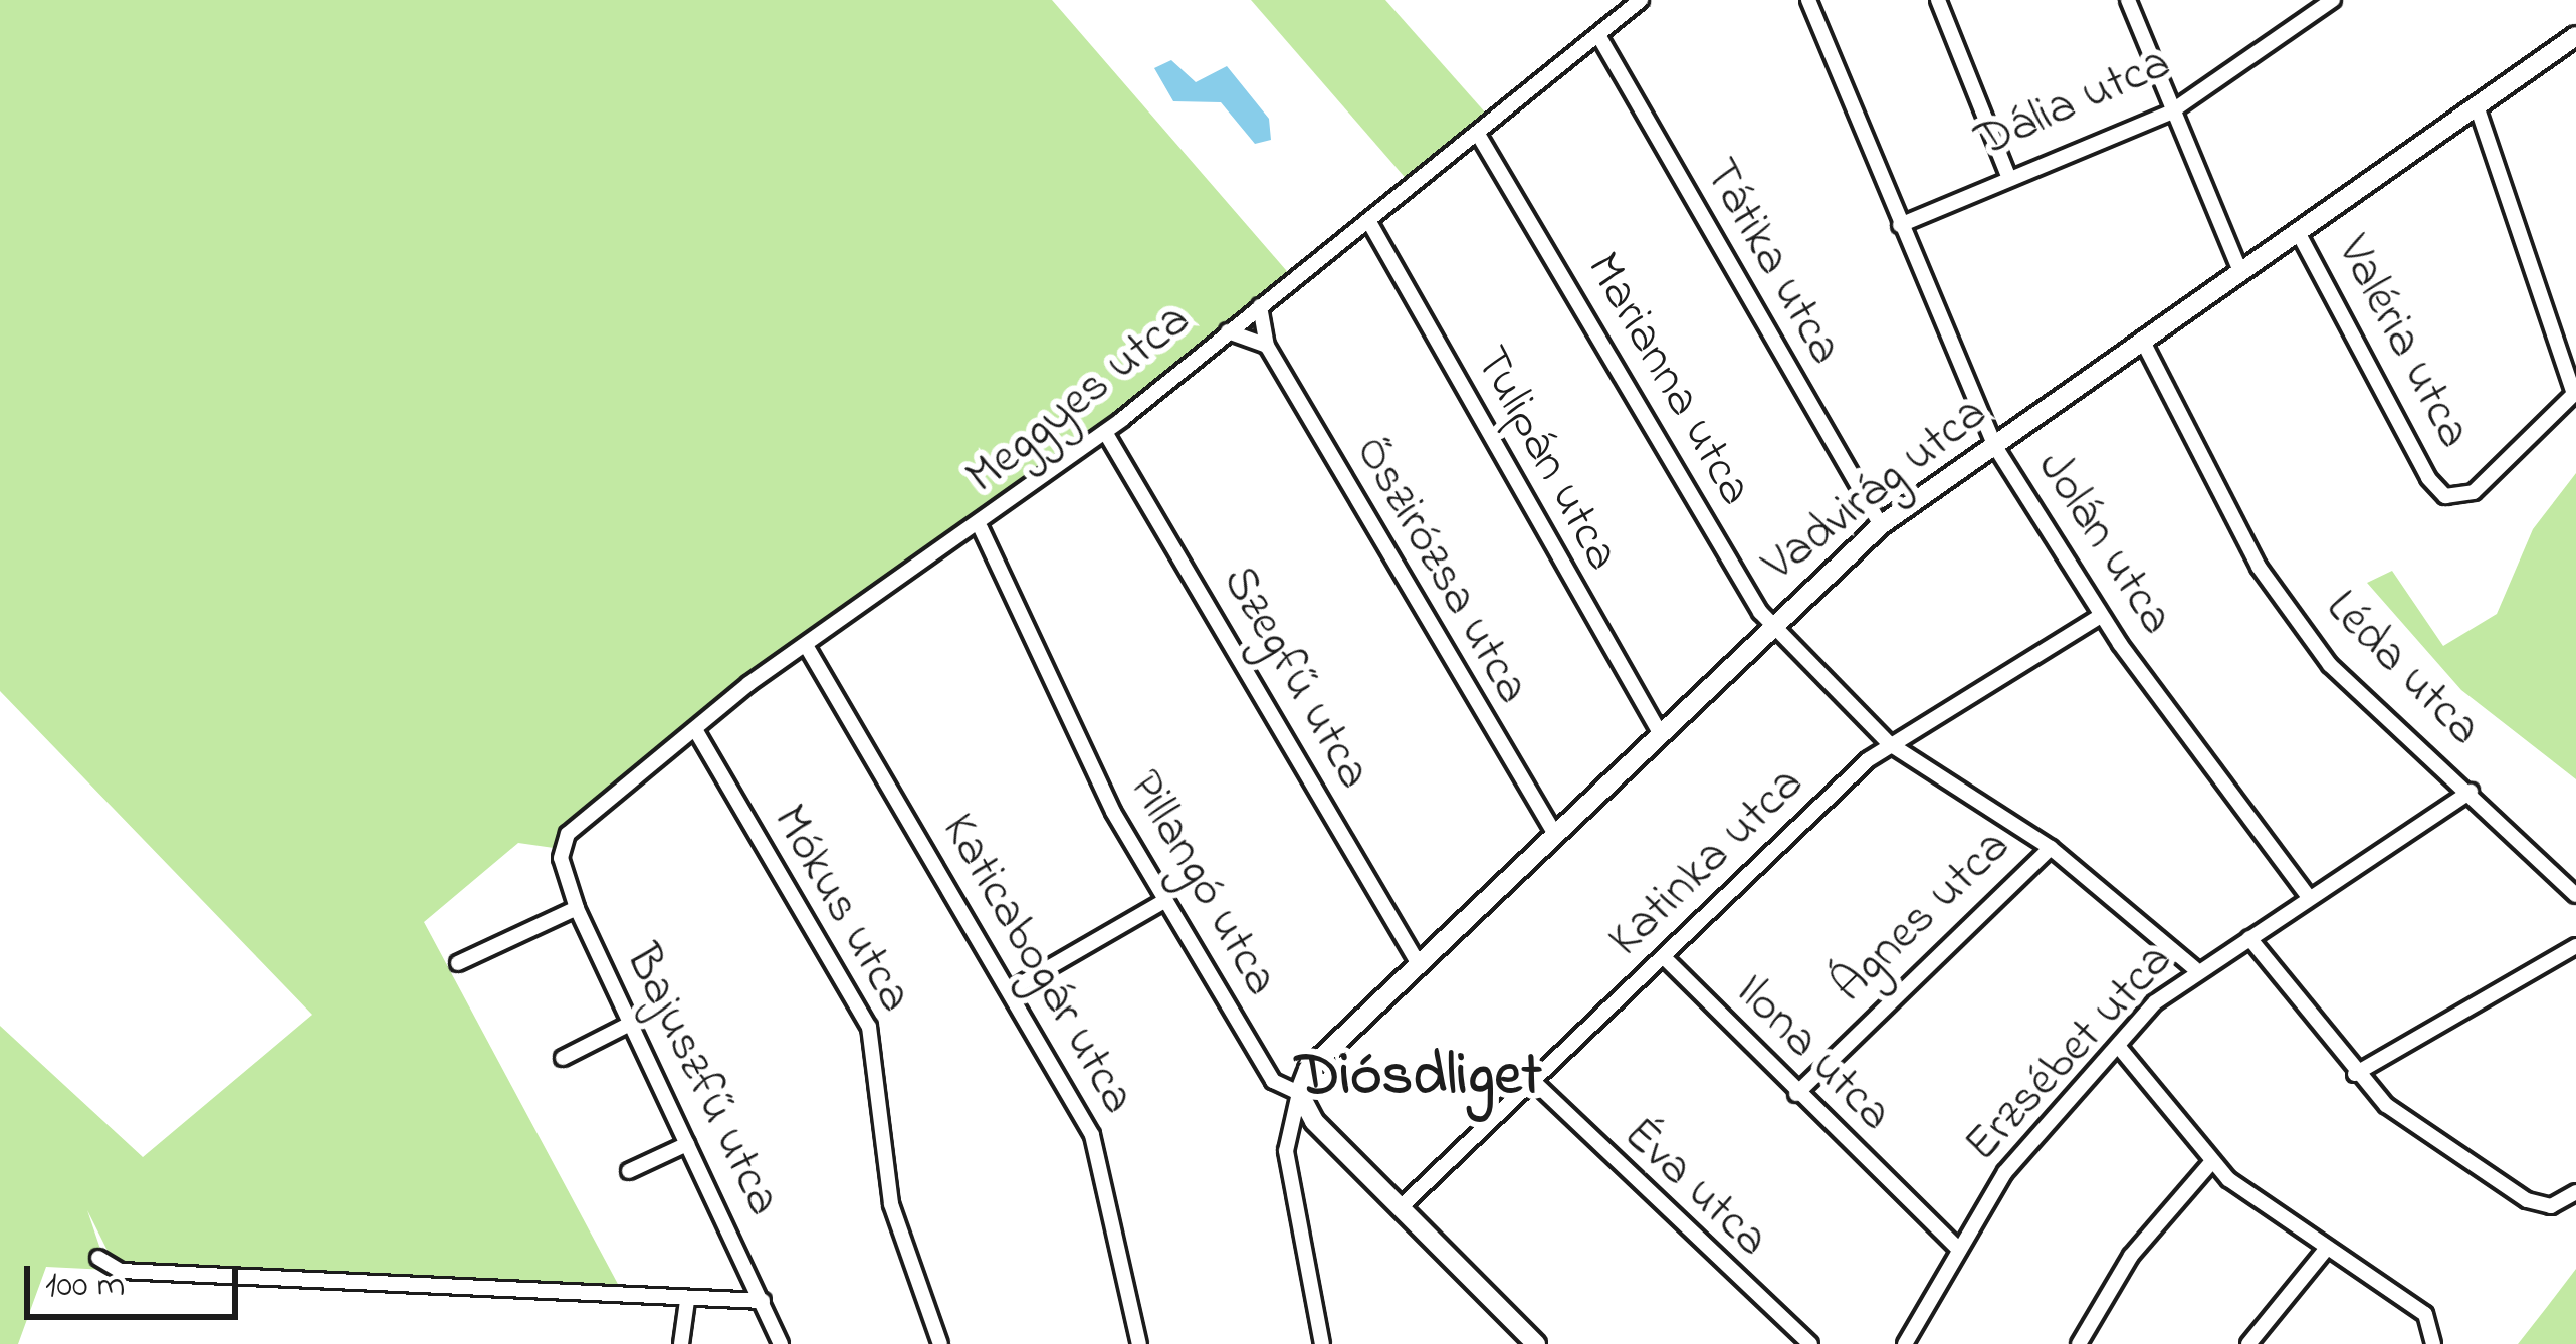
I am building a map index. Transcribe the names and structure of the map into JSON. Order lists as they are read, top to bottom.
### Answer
{
  "streets": {
    "street": [
      "Dália utca",
      "Tátika utca",
      "Valéria utca",
      "Marianna utca",
      "Meggyes utca",
      "Tulipán utca",
      "Vadvirág utca",
      "Jolán utca",
      "Őszirózsa utca",
      "Léda utca",
      "Szegfű utca",
      "Katinka utca",
      "Pillangó utca",
      "Mókus utca",
      "Ágnes utca",
      "Katicabogár utca",
      "Ilona utca",
      "Erzsébet utca",
      "Bajuszfű utca",
      "Éva utca"
    ]
  },
  "crossings": [
    ["Dália utca", "Jolán utca"],
    ["Tátika utca", "Meggyes utca"],
    ["Tátika utca", "Vadvirág utca"],
    ["Valéria utca", "Vadvirág utca"],
    ["Marianna utca", "Meggyes utca"],
    ["Marianna utca", "Vadvirág utca"],
    ["Marianna utca", "Katinka utca"],
    ["Marianna utca", "Ágnes utca"],
    ["Marianna utca", "Erzsébet utca"],
    ["Meggyes utca", "Tulipán utca"],
    ["Meggyes utca", "Őszirózsa utca"],
    ["Meggyes utca", "Szegfű utca"],
    ["Meggyes utca", "Pillangó utca"],
    ["Meggyes utca", "Mókus utca"],
    ["Meggyes utca", "Katicabogár utca"],
    ["Meggyes utca", "Bajuszfű utca"],
    ["Tulipán utca", "Vadvirág utca"],
    ["Vadvirág utca", "Jolán utca"],
    ["Vadvirág utca", "Őszirózsa utca"],
    ["Vadvirág utca", "Léda utca"],
    ["Vadvirág utca", "Szegfű utca"],
    ["Vadvirág utca", "Pillangó utca"],
    ["Jolán utca", "Katinka utca"],
    ["Jolán utca", "Erzsébet utca"],
    ["Léda utca", "Erzsébet utca"],
    ["Katinka utca", "Ilona utca"],
    ["Katinka utca", "Éva utca"],
    ["Ágnes utca", "Ilona utca"],
    ["Ilona utca", "Erzsébet utca"]
  ],
  "districts": ["Diósdliget"],
  "scale_bar": "100 m"
}
